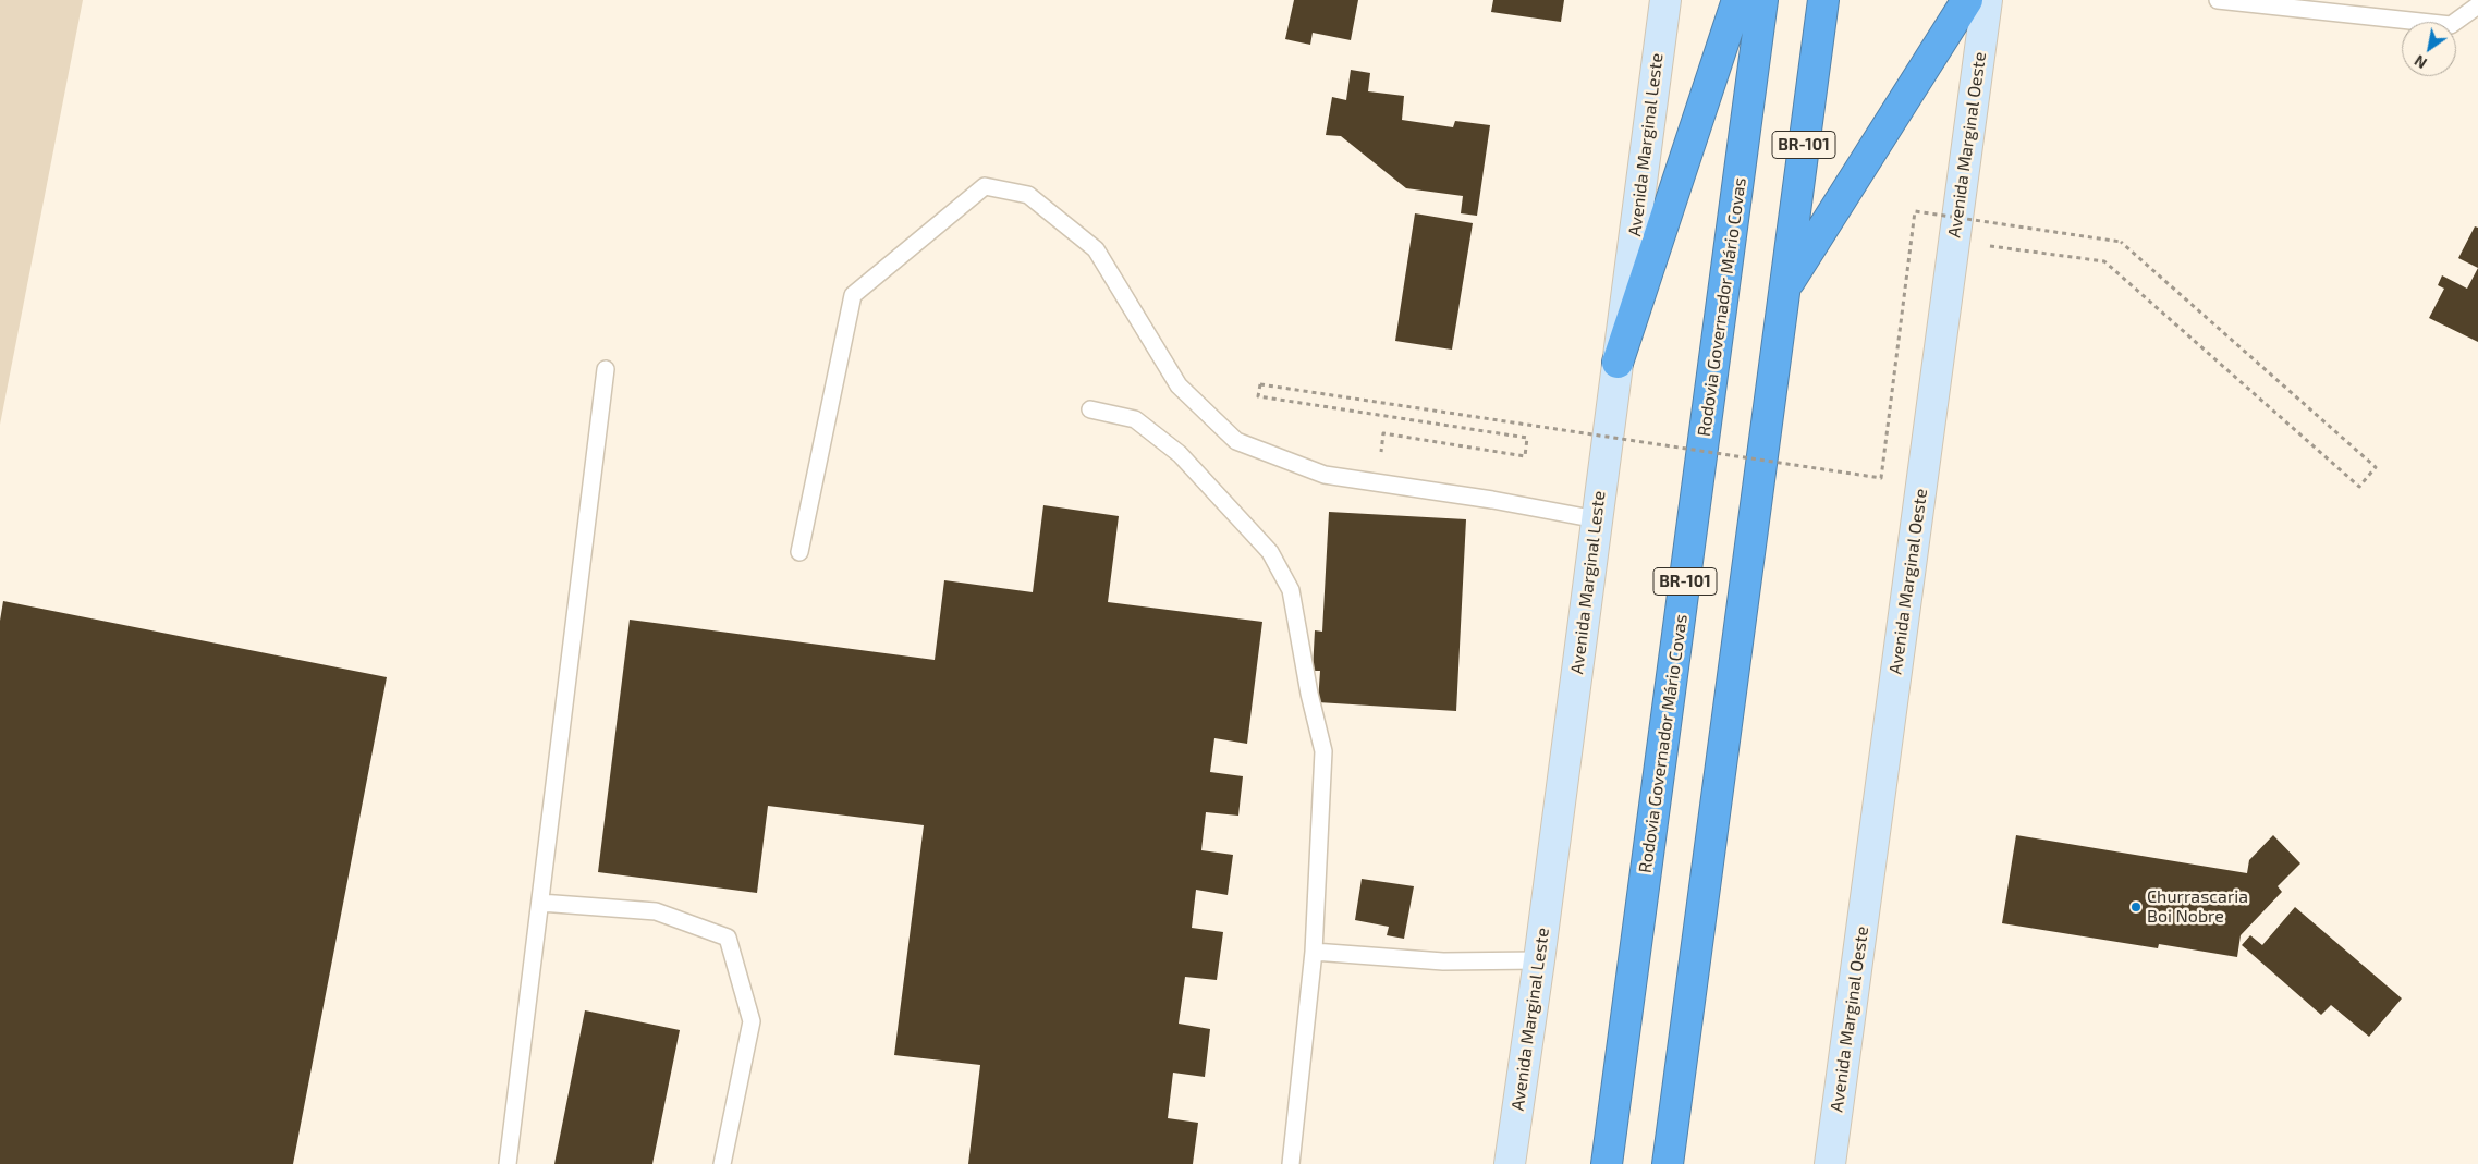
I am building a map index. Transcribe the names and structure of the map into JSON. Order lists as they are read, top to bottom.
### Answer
{
  "streets": {
    "highway": ["BR-101", "Rodovia Governador Mário Covas"],
    "main road": ["Avenida Marginal Leste", "Avenida Marginal Oeste"]
  },
  "places": ["Churrascaria Boi Nobre"],
  "north": "bottom left"
}
